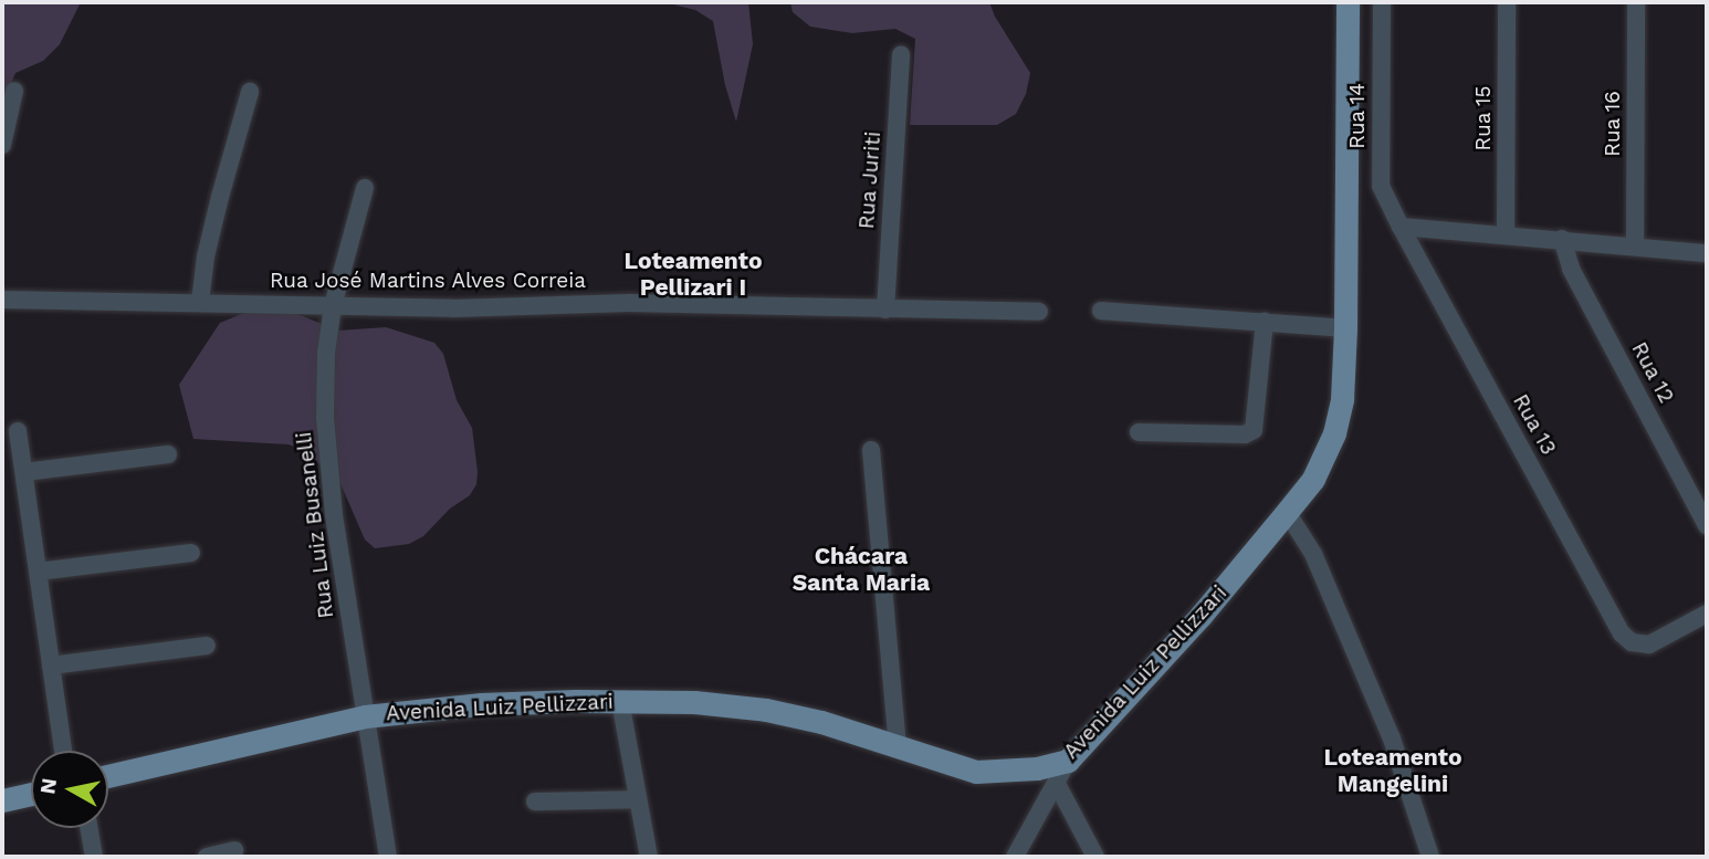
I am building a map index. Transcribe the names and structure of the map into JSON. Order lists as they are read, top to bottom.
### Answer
{
  "streets": {
    "main road": ["Avenida Luiz Pellizzari"],
    "street": [
      "Rua 14",
      "Rua 15",
      "Rua 16",
      "Rua Juriti",
      "Rua José Martins Alves Correia",
      "Rua 12",
      "Rua 13",
      "Rua Luiz Busanelli"
    ]
  },
  "crossings": [
    ["Rua 14", "Rua 13"],
    ["Rua Juriti", "Rua José Martins Alves Correia"],
    ["Rua José Martins Alves Correia", "Rua Luiz Busanelli"],
    ["Rua Luiz Busanelli", "Avenida Luiz Pellizzari"]
  ],
  "districts": ["Loteamento Pellizari I", "Chácara Santa Maria", "Loteamento Mangelini"],
  "north": "left"
}
